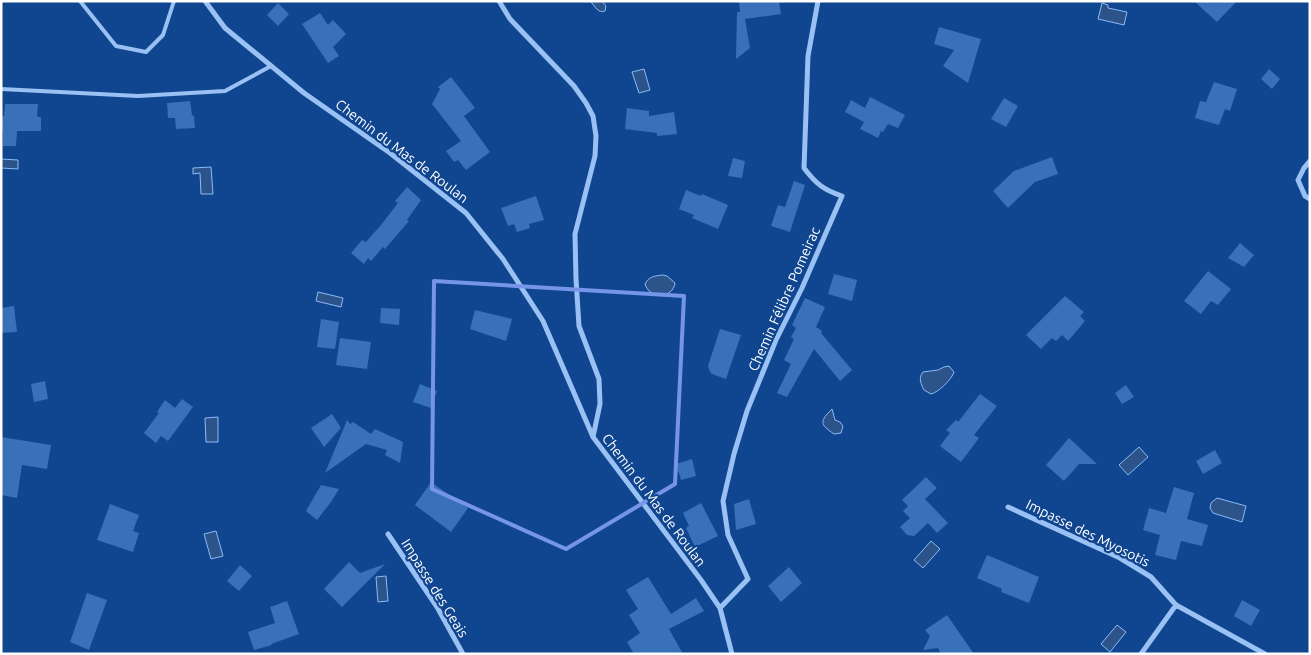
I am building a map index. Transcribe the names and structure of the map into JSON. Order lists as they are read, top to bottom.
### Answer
{
  "streets": {
    "street": [
      "Chemin du Mas de Roulan",
      "Chemin Félibre Pomeirac",
      "Impasse des Myosotis",
      "Impasse des Geais"
    ]
  },
  "crossings": [
    ["Chemin du Mas de Roulan", "Chemin Félibre Pomeirac"]
  ]
}
